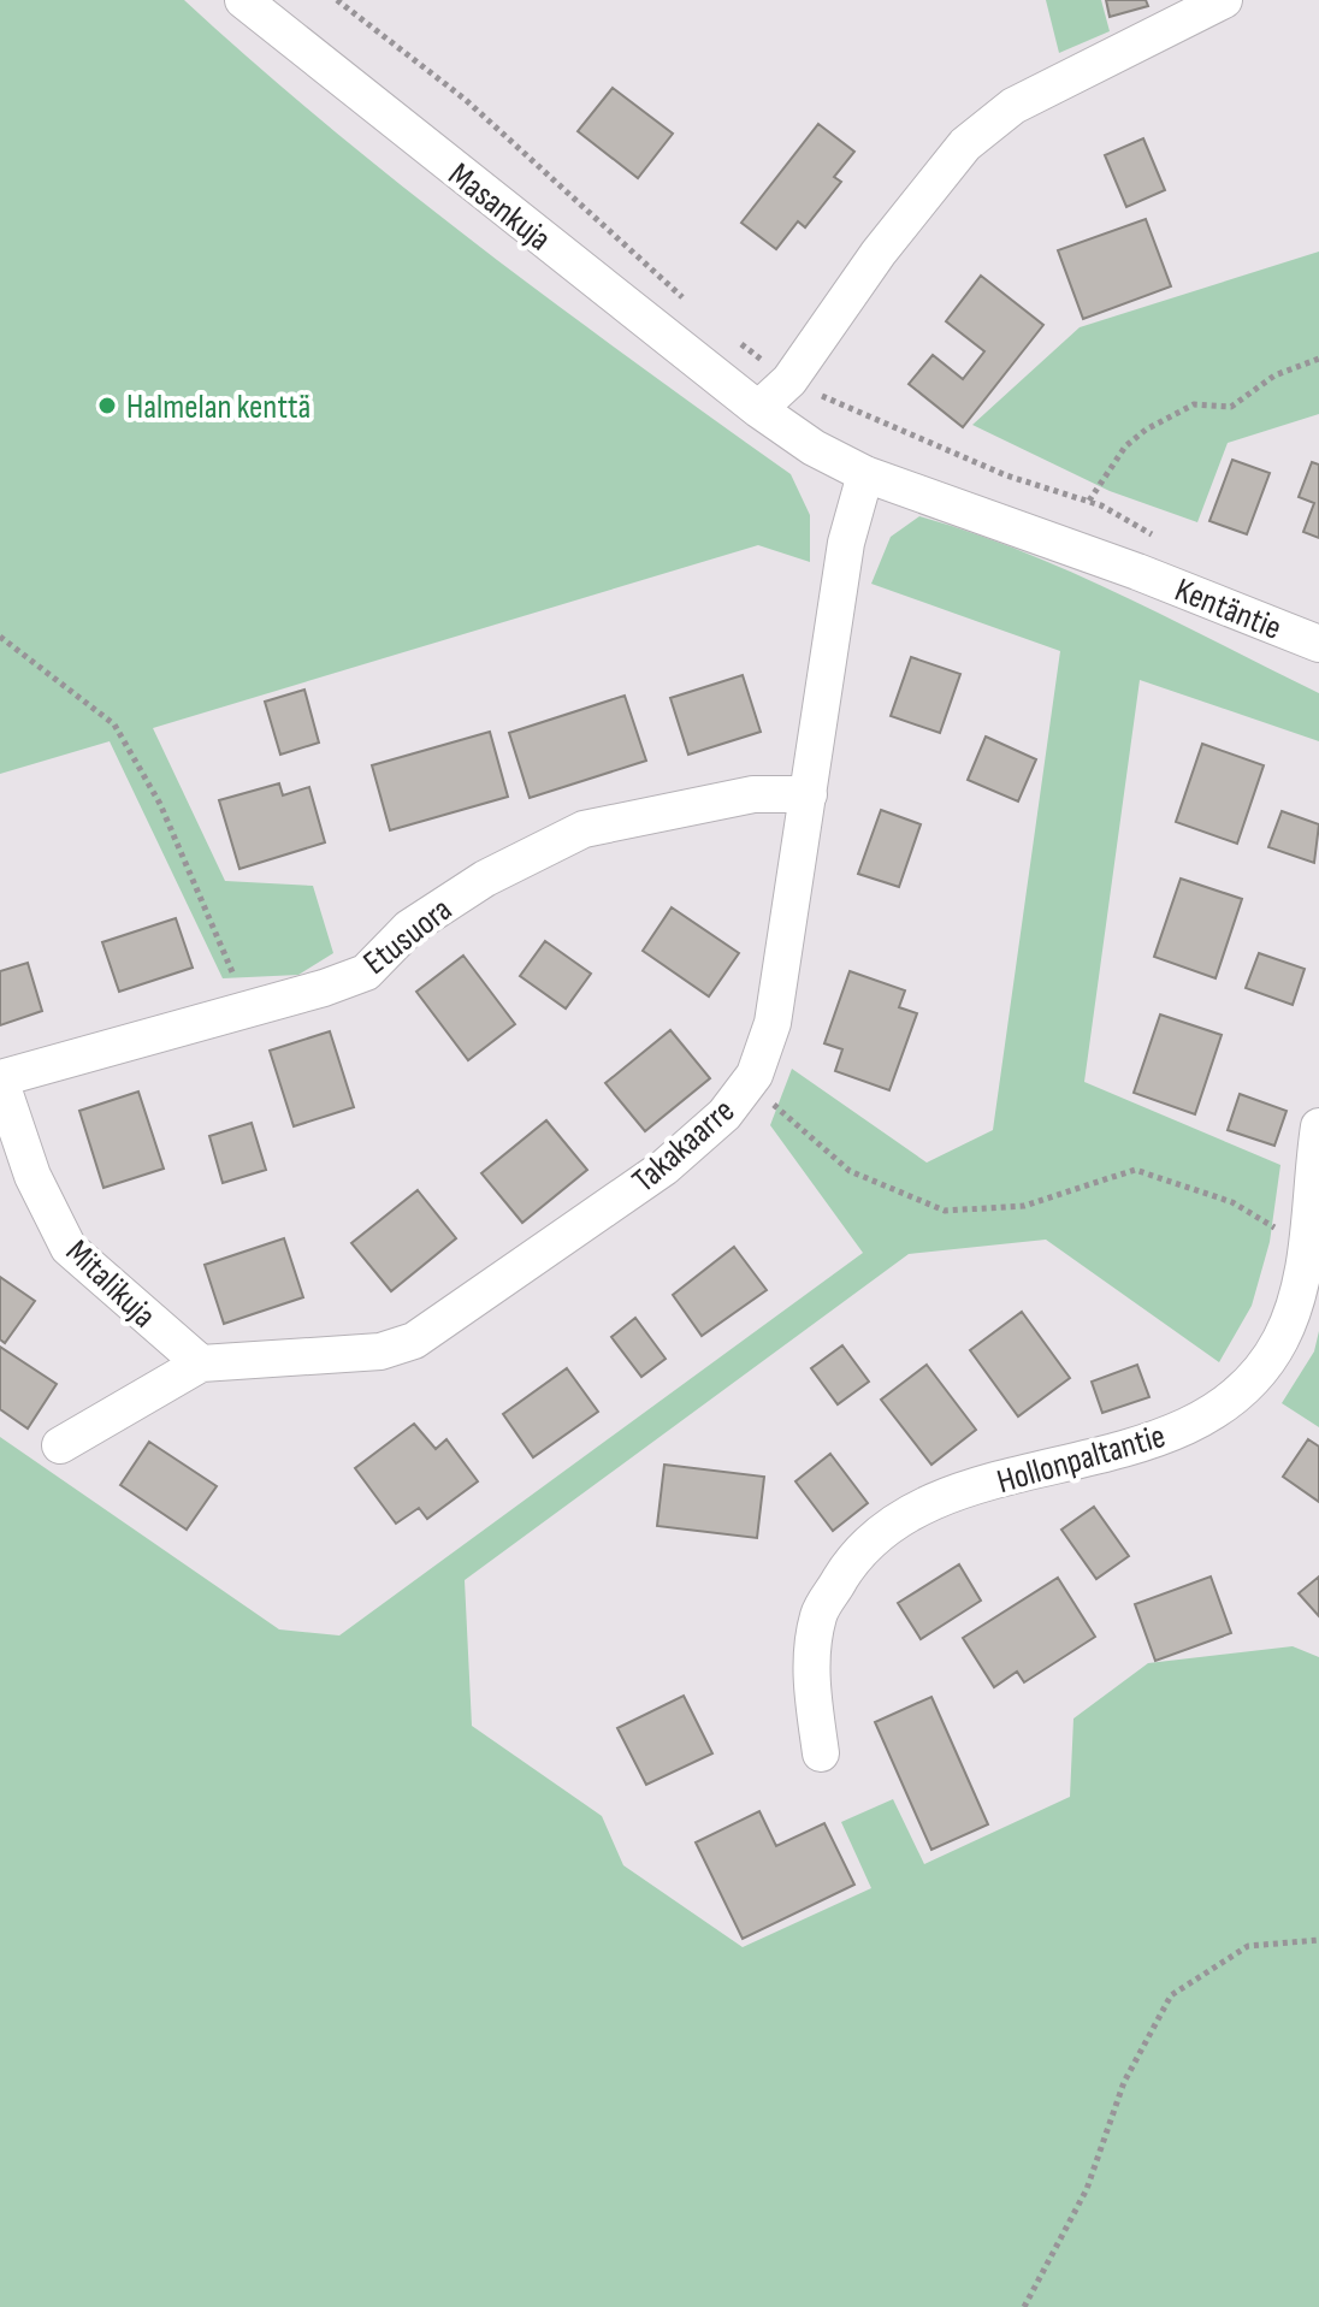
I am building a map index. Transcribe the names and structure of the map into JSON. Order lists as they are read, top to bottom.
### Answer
{
  "streets": {
    "street": [
      "Masankuja",
      "Kentäntie",
      "Etusuora",
      "Takakaarre",
      "Mitalikuja",
      "Hollonpaltantie"
    ]
  },
  "crossings": [
    ["Masankuja", "Kentäntie"],
    ["Masankuja", "Takakaarre"],
    ["Etusuora", "Takakaarre"],
    ["Etusuora", "Mitalikuja"],
    ["Takakaarre", "Mitalikuja"]
  ],
  "places": ["Halmelan kenttä"]
}
